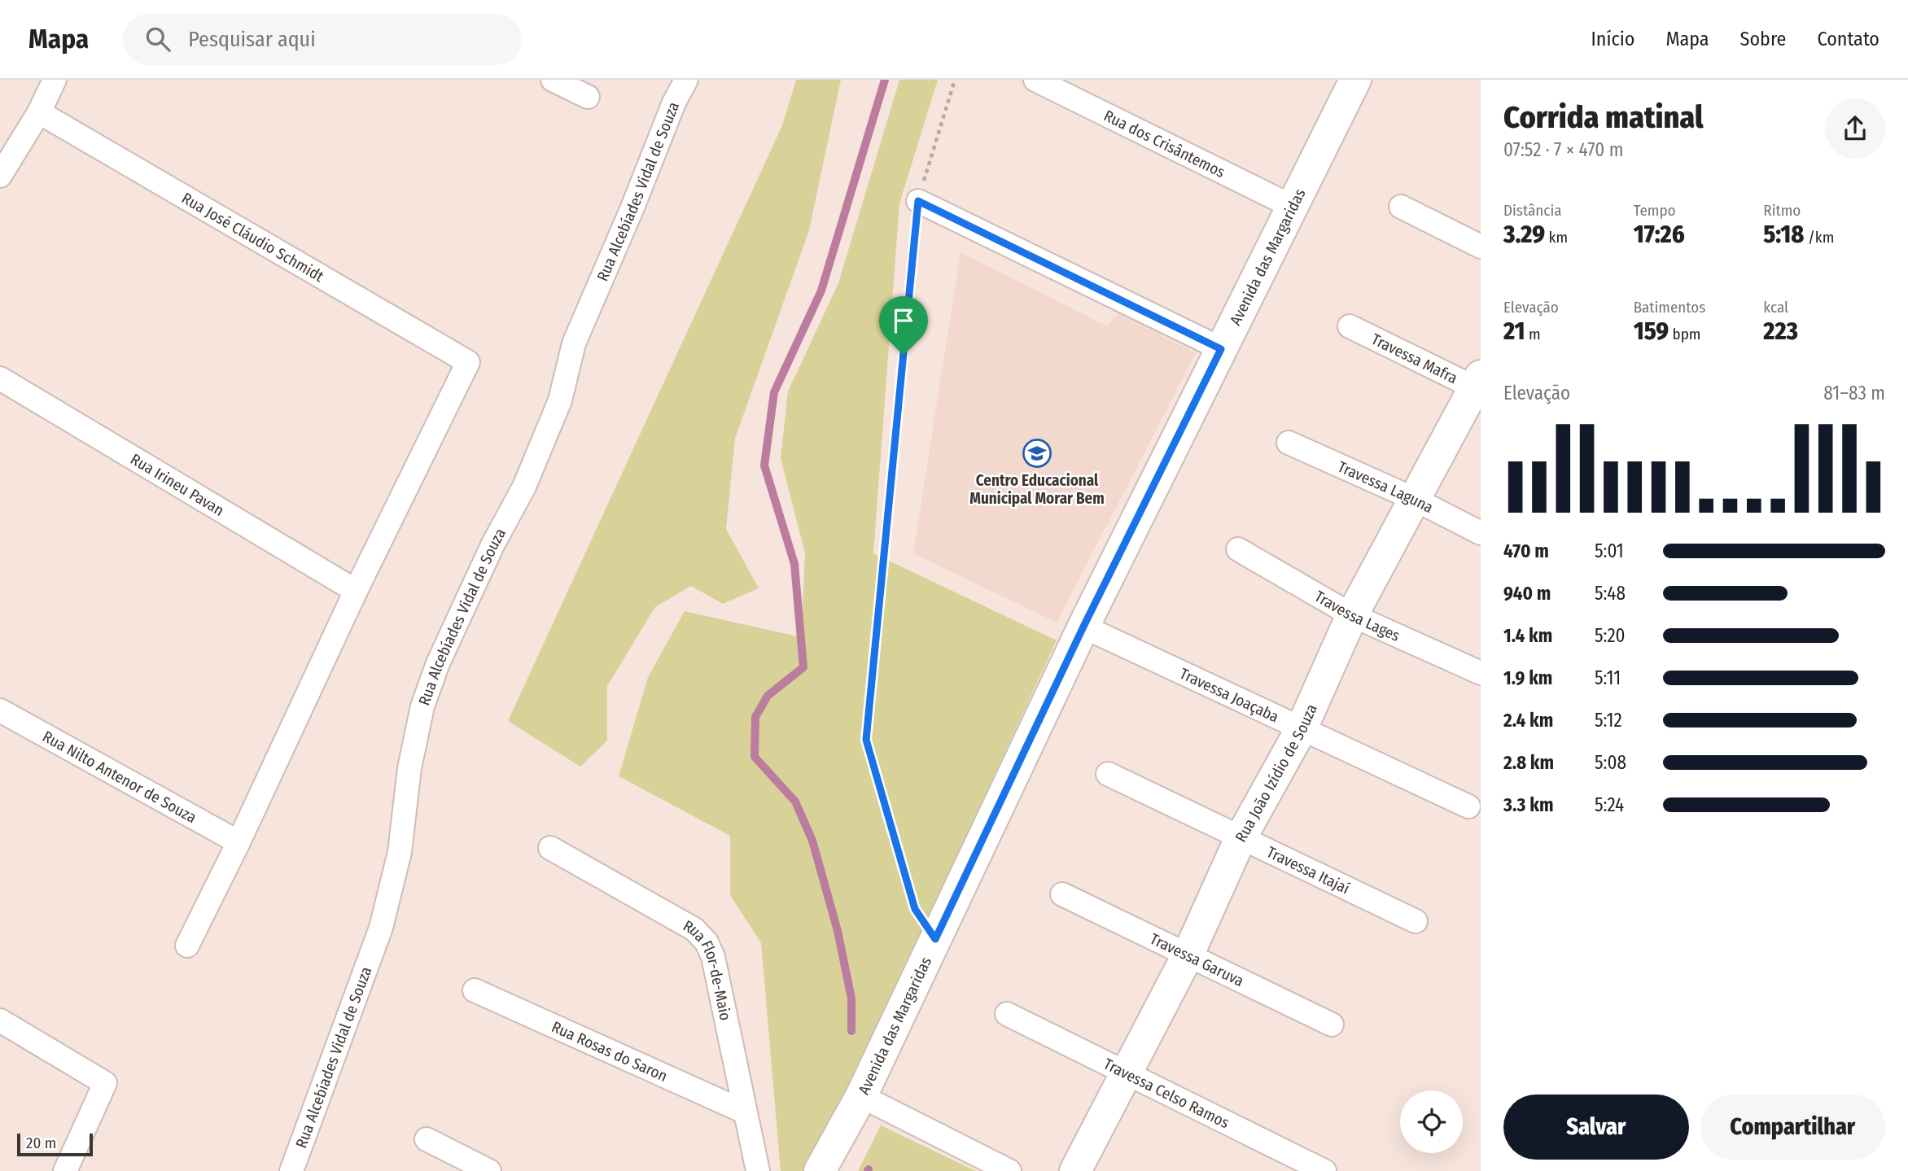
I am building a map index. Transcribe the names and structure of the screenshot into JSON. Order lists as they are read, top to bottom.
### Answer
{
  "streets": {
    "street": [
      "Rua dos Crisântemos",
      "Rua Alcebíades Vidal de Souza",
      "Rua José Cláudio Schmidt",
      "Avenida das Margaridas",
      "Travessa Mafra",
      "Rua Irineu Pavan",
      "Travessa Laguna",
      "Travessa Lages",
      "Travessa Joaçaba",
      "Rua João Izídio de Souza",
      "Rua Nilto Antenor de Souza",
      "Travessa Itajaí",
      "Travessa Garuva",
      "Rua Flor-de-Maio",
      "Rua Rosas do Saron",
      "Travessa Celso Ramos"
    ]
  },
  "crossings": [
    ["Rua dos Crisântemos", "Avenida das Margaridas"],
    ["Rua José Cláudio Schmidt", "Rua Irineu Pavan"],
    ["Avenida das Margaridas", "Travessa Joaçaba"],
    ["Travessa Mafra", "Rua João Izídio de Souza"],
    ["Travessa Laguna", "Rua João Izídio de Souza"],
    ["Travessa Lages", "Rua João Izídio de Souza"],
    ["Travessa Joaçaba", "Rua João Izídio de Souza"],
    ["Rua João Izídio de Souza", "Travessa Itajaí"],
    ["Rua João Izídio de Souza", "Travessa Garuva"],
    ["Rua João Izídio de Souza", "Travessa Celso Ramos"],
    ["Rua Flor-de-Maio", "Rua Rosas do Saron"]
  ],
  "places": {
    "school or university": ["Centro Educacional Municipal Morar Bem"]
  },
  "scale_bar": "20 m",
  "page": {
    "header": "Mapa",
    "search": "Pesquisar aqui",
    "nav": [
      "Início",
      "Mapa",
      "Sobre",
      "Contato"
    ],
    "heading": ["Corrida matinal", "07:52 · 7 × 470 m"],
    "stats": [
      ["Distância", "3.29 km"],
      ["Tempo", "17:26"],
      ["Ritmo", "5:18 /km"],
      ["Elevação", "21 m"],
      ["Batimentos", "159 bpm"],
      ["kcal", "223"]
    ],
    "chart": ["Elevação", "81–83 m"],
    "list": [
      {
        "name": "470 m",
        "note": "5:01"
      },
      {
        "name": "940 m",
        "note": "5:48"
      },
      {
        "name": "1.4 km",
        "note": "5:20"
      },
      {
        "name": "1.9 km",
        "note": "5:11"
      },
      {
        "name": "2.4 km",
        "note": "5:12"
      },
      {
        "name": "2.8 km",
        "note": "5:08"
      },
      {
        "name": "3.3 km",
        "note": "5:24"
      }
    ],
    "buttons": ["Salvar", "Compartilhar"],
    "scale": "20 m"
  }
}
